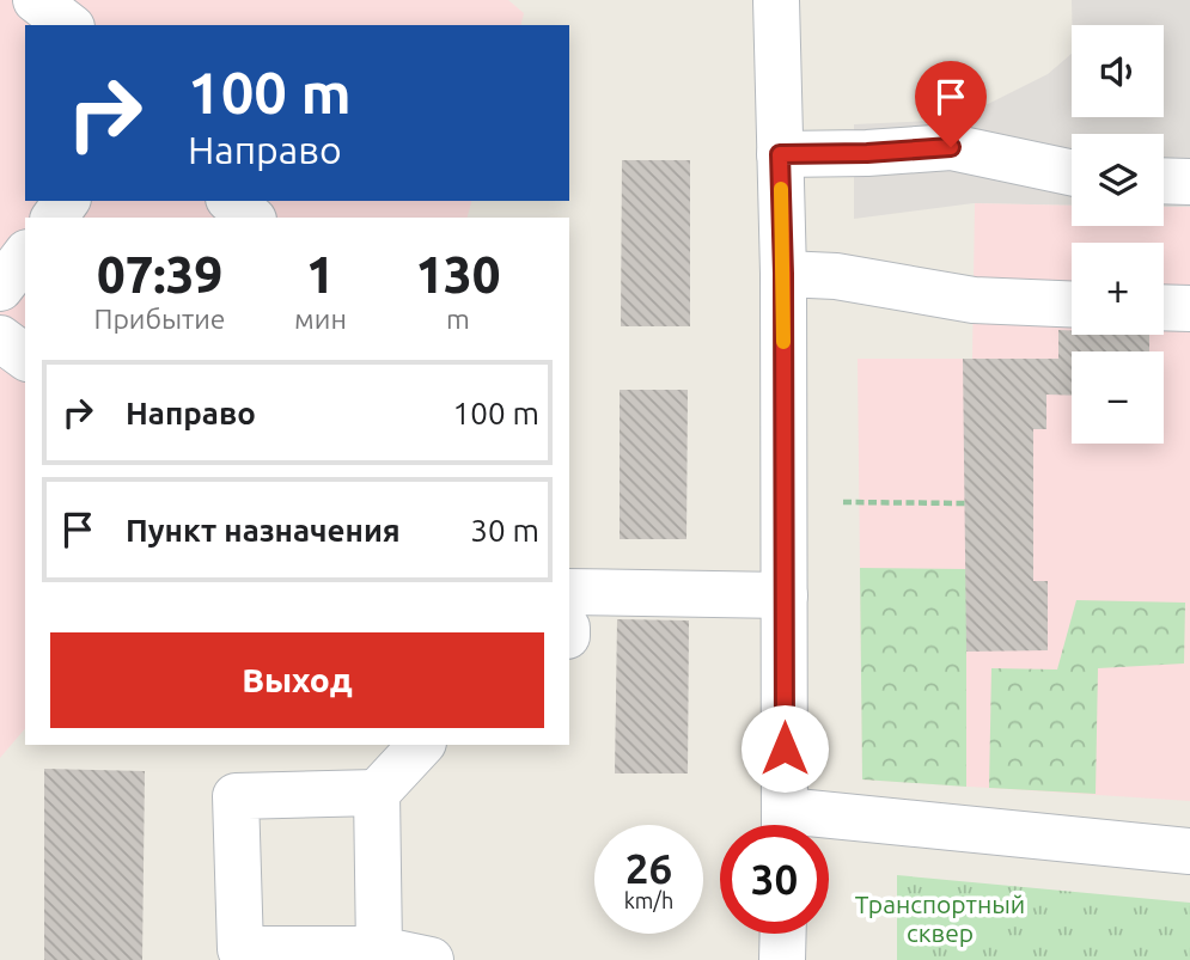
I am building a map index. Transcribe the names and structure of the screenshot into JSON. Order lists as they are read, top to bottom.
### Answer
{
  "parks": ["Транспортный сквер"],
  "page": {
    "map_buttons": ["+", "−"],
    "turn": ["100 m", "Направо"],
    "eta": [
      "07:39",
      "Прибытие",
      "1",
      "мин",
      "130",
      "m"
    ],
    "list": [
      {
        "name": "Направо",
        "value": "100 m"
      },
      {
        "name": "Пункт назначения",
        "value": "30 m"
      }
    ],
    "buttons": "Выход",
    "speed": "26 km/h",
    "limit": "30"
  }
}
